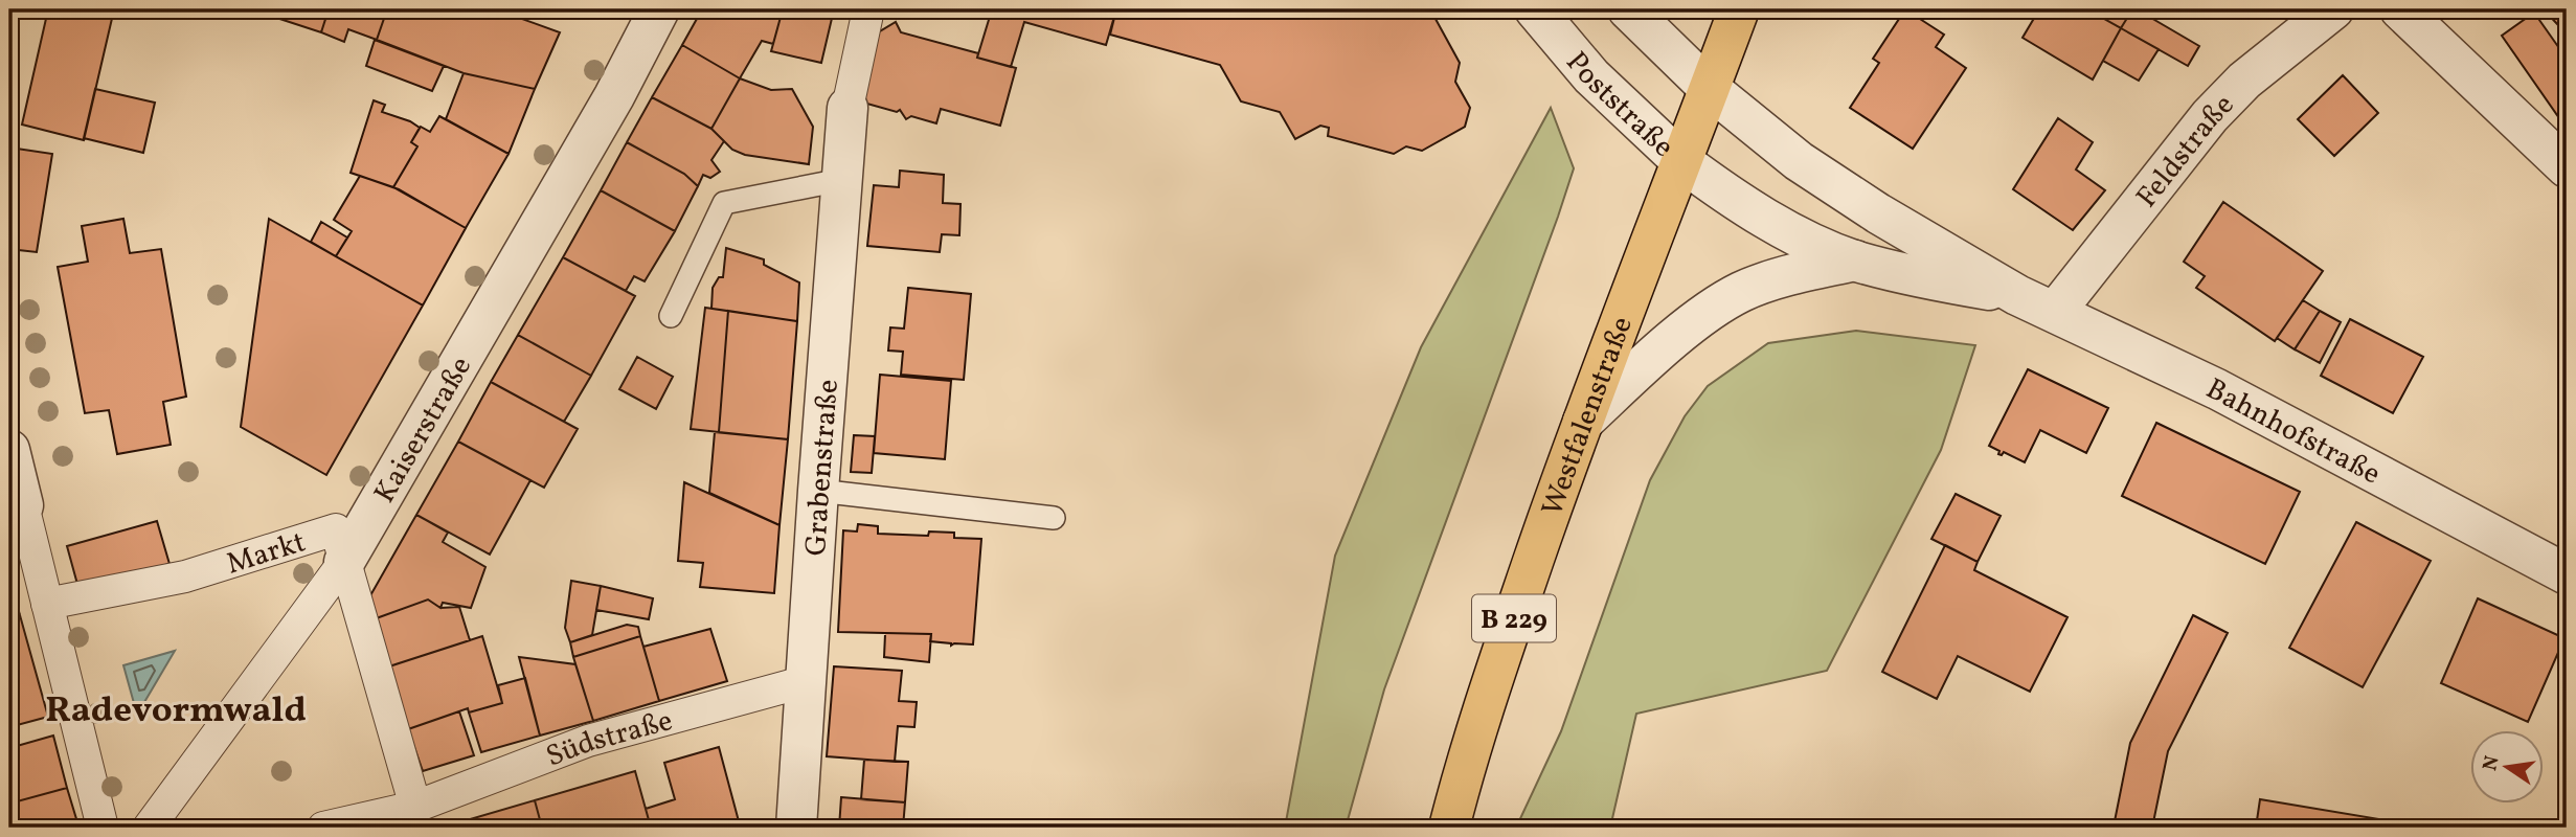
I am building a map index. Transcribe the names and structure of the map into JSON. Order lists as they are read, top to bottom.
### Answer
{
  "streets": {
    "main road": ["Westfalenstraße", "B 229"],
    "street": [
      "Poststraße",
      "Feldstraße",
      "Kaiserstraße",
      "Bahnhofstraße",
      "Grabenstraße",
      "Markt",
      "Südstraße"
    ]
  },
  "crossings": [
    ["Poststraße", "Westfalenstraße"],
    ["Poststraße", "Bahnhofstraße"],
    ["Feldstraße", "Bahnhofstraße"],
    ["Westfalenstraße", "Bahnhofstraße"],
    ["Kaiserstraße", "Markt"],
    ["Grabenstraße", "Südstraße"],
    ["Markt", "Südstraße"]
  ],
  "districts": ["Radevormwald"],
  "north": "left"
}
